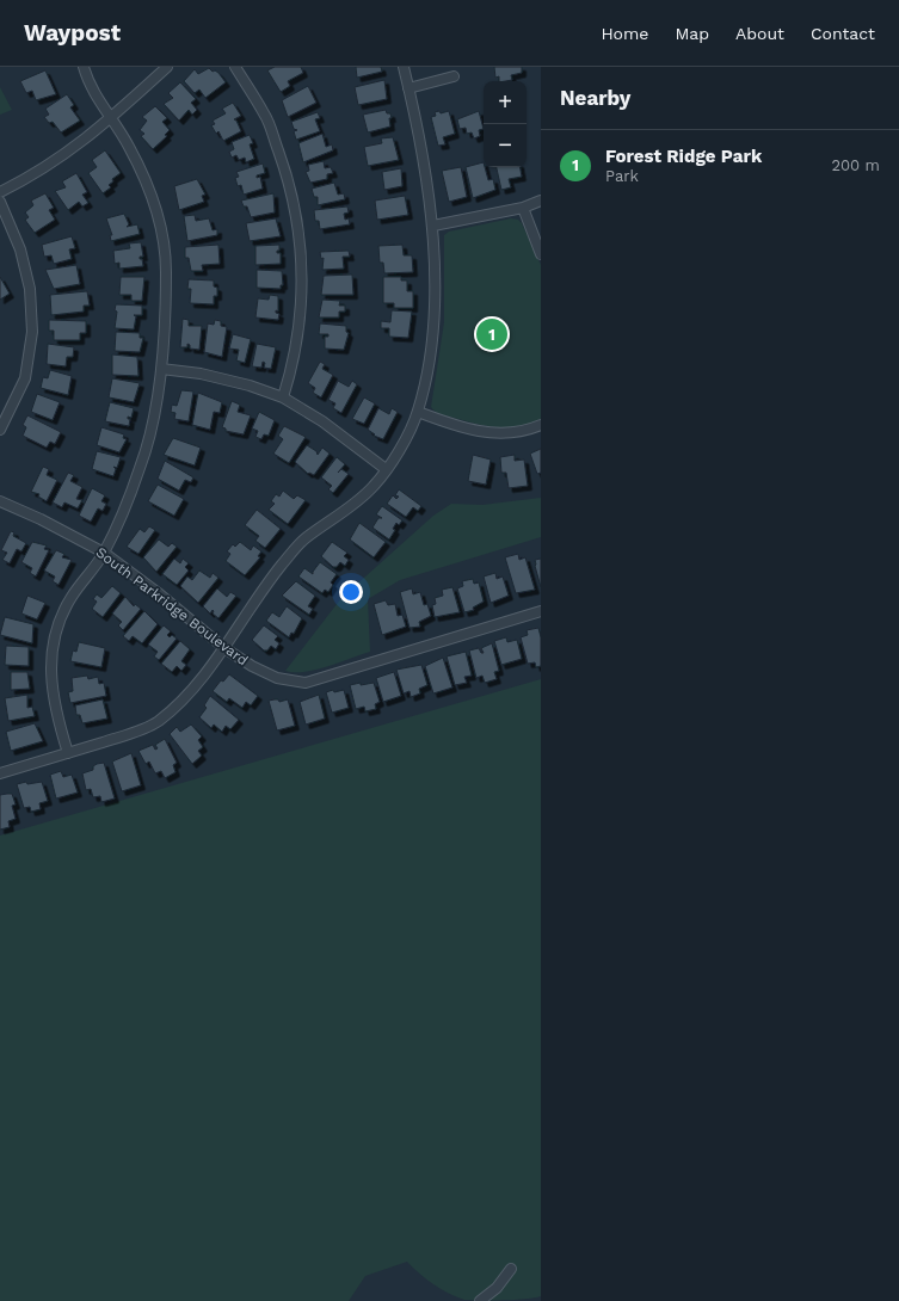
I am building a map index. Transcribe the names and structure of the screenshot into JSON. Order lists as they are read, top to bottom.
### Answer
{
  "streets": {
    "street": ["South Parkridge Boulevard"]
  },
  "page": {
    "header": "Waypost",
    "nav": [
      "Home",
      "Map",
      "About",
      "Contact"
    ],
    "heading": "Nearby",
    "map_buttons": ["+", "−"],
    "list": [
      {
        "mark": "1",
        "name": "Forest Ridge Park",
        "note": "Park",
        "value": "200 m"
      }
    ],
    "pins": "1"
  }
}
